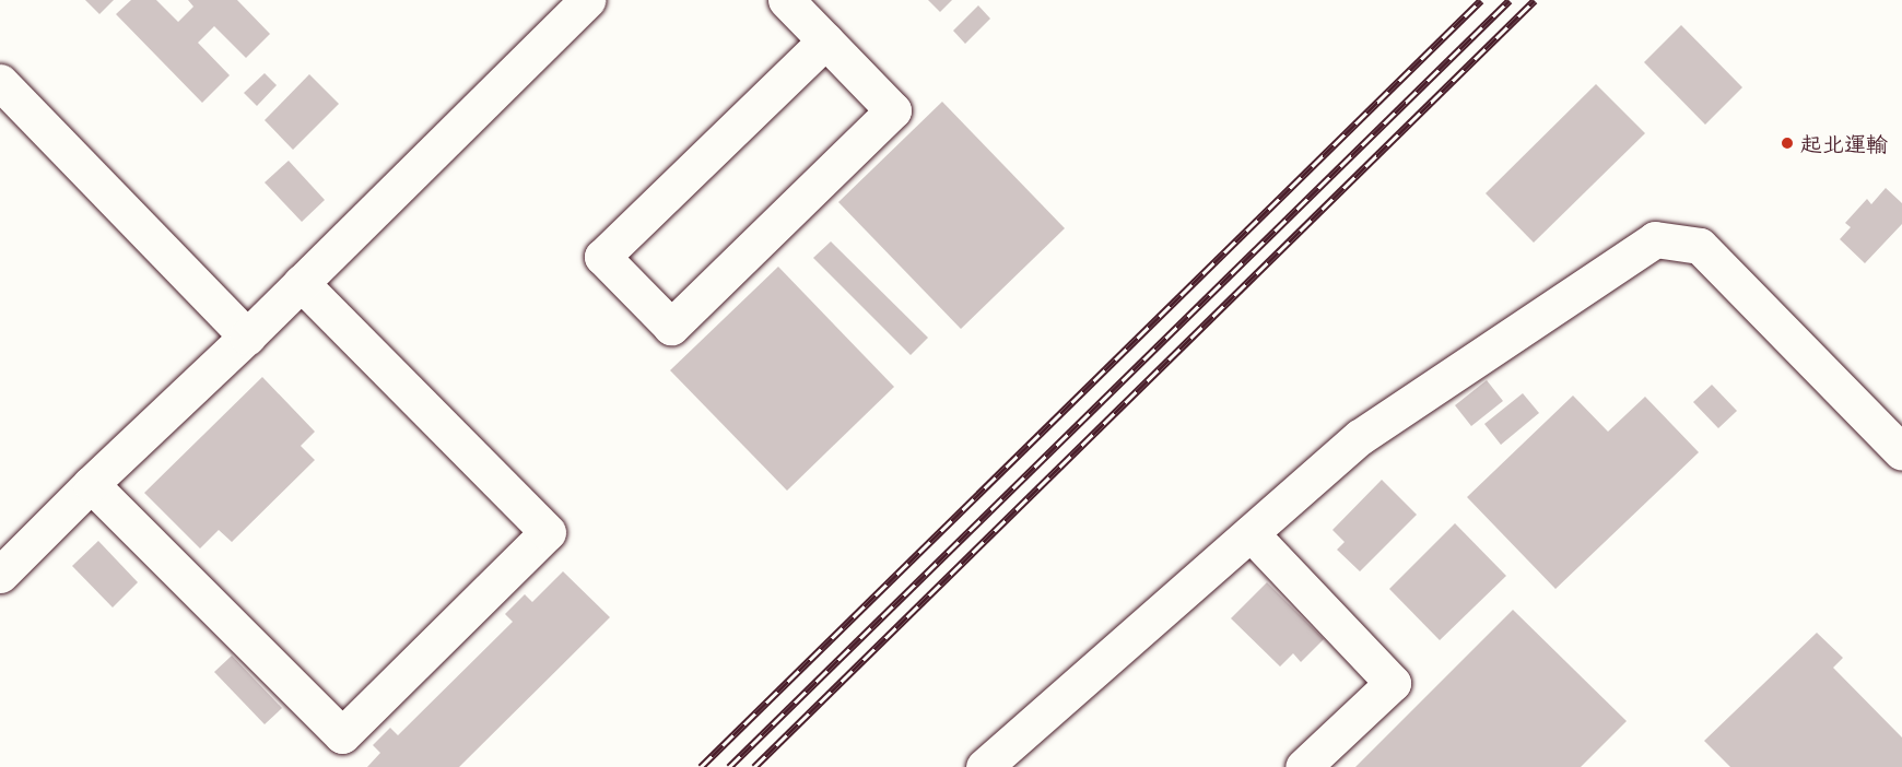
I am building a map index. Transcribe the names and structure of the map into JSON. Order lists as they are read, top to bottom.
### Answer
{
  "places": ["起北運輸"]
}
